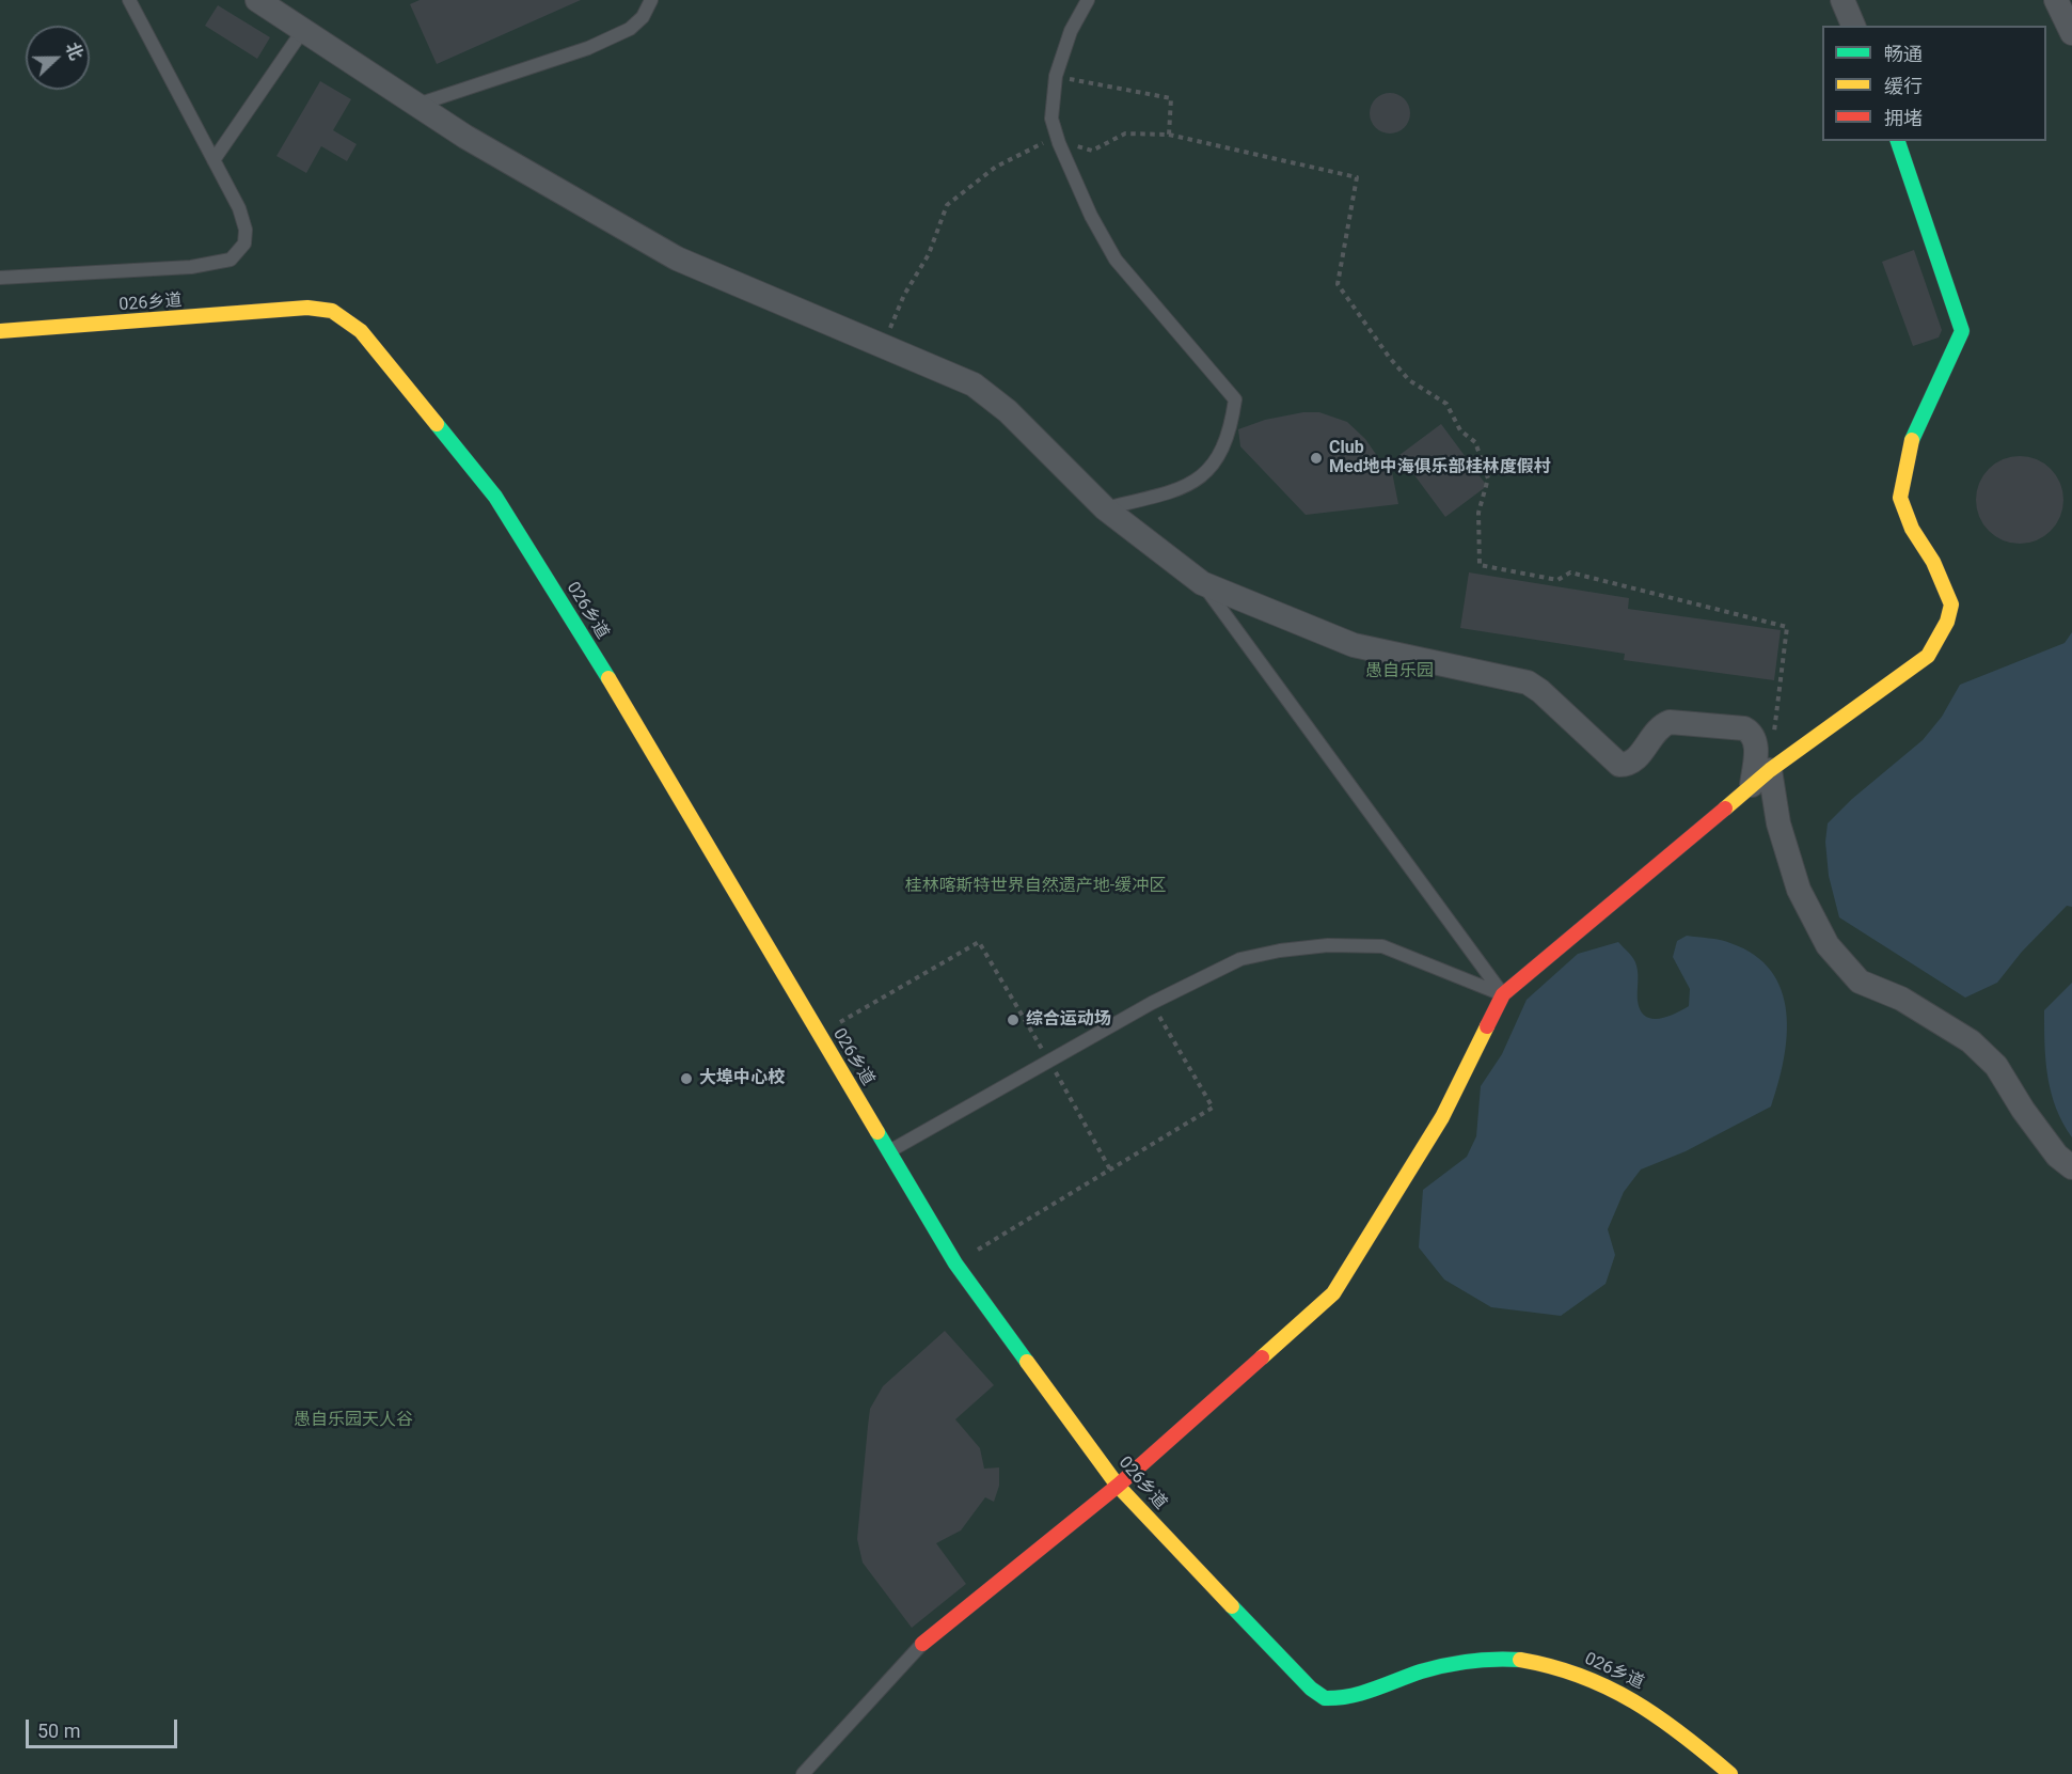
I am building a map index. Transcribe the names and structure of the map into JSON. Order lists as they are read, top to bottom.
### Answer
{
  "streets": {
    "street": ["026乡道"]
  },
  "parks": ["愚自乐园", "桂林喀斯特世界自然遗产地-缓冲区", "愚自乐园天人谷"],
  "places": ["Club Med地中海俱乐部桂林度假村", "综合运动场", "大埠中心校"],
  "legend": ["畅通", "缓行", "拥堵"],
  "scale_bar": "50 m",
  "north": "right"
}
